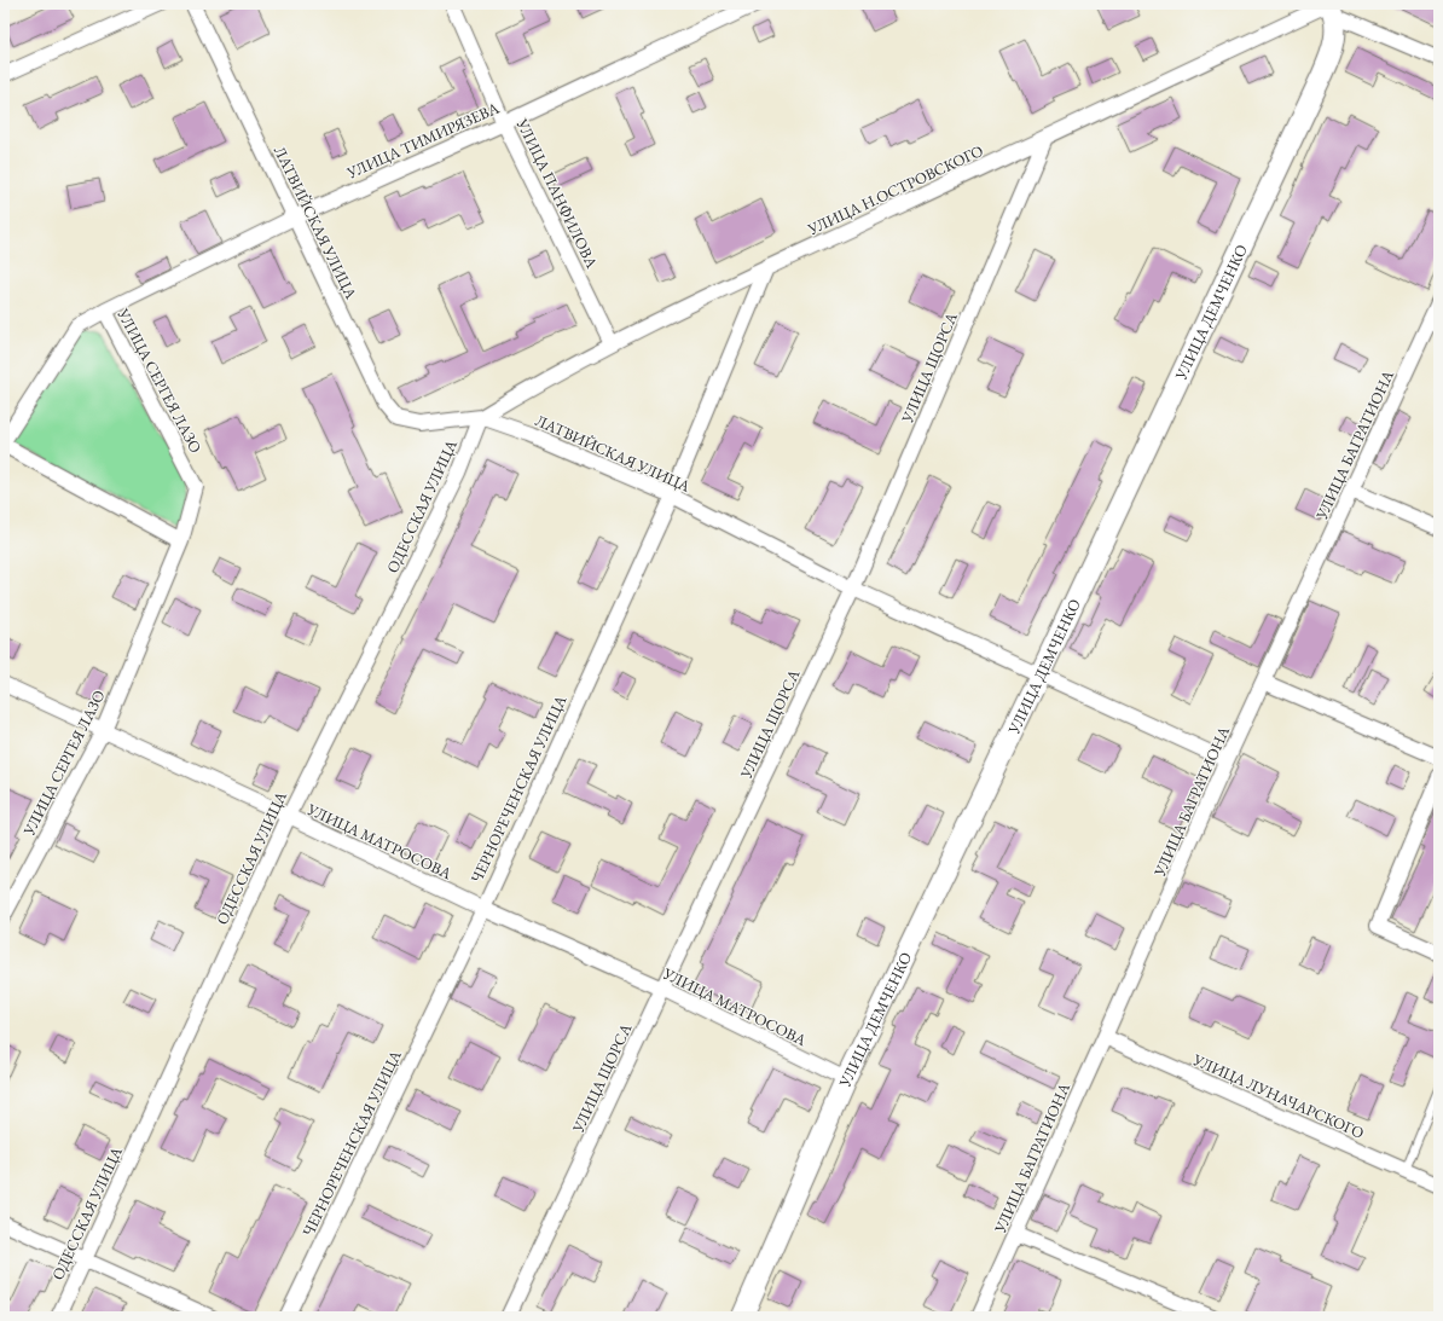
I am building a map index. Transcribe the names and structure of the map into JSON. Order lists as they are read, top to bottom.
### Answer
{
  "streets": {
    "street": [
      "УЛИЦА ТИМИРЯЗЕВА",
      "УЛИЦА Н.ОСТРОВСКОГО",
      "УЛИЦА ПАНФИЛОВА",
      "ЛАТВИЙСКАЯ УЛИЦА",
      "УЛИЦА ДЕМЧЕНКО",
      "УЛИЦА ЩОРСА",
      "УЛИЦА СЕРГЕЯ ЛАЗО",
      "УЛИЦА БАГРАТИОНА",
      "ОДЕССКАЯ УЛИЦА",
      "ЧЕРНОРЕЧЕНСКАЯ УЛИЦА",
      "УЛИЦА МАТРОСОВА",
      "УЛИЦА ЛУНАЧАРСКОГО"
    ]
  },
  "crossings": [
    ["УЛИЦА ТИМИРЯЗЕВА", "УЛИЦА ПАНФИЛОВА"],
    ["УЛИЦА ТИМИРЯЗЕВА", "ЛАТВИЙСКАЯ УЛИЦА"],
    ["УЛИЦА ТИМИРЯЗЕВА", "УЛИЦА СЕРГЕЯ ЛАЗО"],
    ["УЛИЦА Н.ОСТРОВСКОГО", "УЛИЦА ПАНФИЛОВА"],
    ["УЛИЦА Н.ОСТРОВСКОГО", "ЛАТВИЙСКАЯ УЛИЦА"],
    ["УЛИЦА Н.ОСТРОВСКОГО", "УЛИЦА ДЕМЧЕНКО"],
    ["УЛИЦА Н.ОСТРОВСКОГО", "УЛИЦА ЩОРСА"],
    ["УЛИЦА Н.ОСТРОВСКОГО", "ОДЕССКАЯ УЛИЦА"],
    ["УЛИЦА Н.ОСТРОВСКОГО", "ЧЕРНОРЕЧЕНСКАЯ УЛИЦА"],
    ["ЛАТВИЙСКАЯ УЛИЦА", "УЛИЦА ДЕМЧЕНКО"],
    ["ЛАТВИЙСКАЯ УЛИЦА", "УЛИЦА ЩОРСА"],
    ["ЛАТВИЙСКАЯ УЛИЦА", "УЛИЦА БАГРАТИОНА"],
    ["ЛАТВИЙСКАЯ УЛИЦА", "ОДЕССКАЯ УЛИЦА"],
    ["ЛАТВИЙСКАЯ УЛИЦА", "ЧЕРНОРЕЧЕНСКАЯ УЛИЦА"],
    ["УЛИЦА ДЕМЧЕНКО", "УЛИЦА МАТРОСОВА"],
    ["УЛИЦА ЩОРСА", "УЛИЦА МАТРОСОВА"],
    ["УЛИЦА СЕРГЕЯ ЛАЗО", "УЛИЦА МАТРОСОВА"],
    ["УЛИЦА БАГРАТИОНА", "УЛИЦА ЛУНАЧАРСКОГО"],
    ["ОДЕССКАЯ УЛИЦА", "УЛИЦА МАТРОСОВА"],
    ["ЧЕРНОРЕЧЕНСКАЯ УЛИЦА", "УЛИЦА МАТРОСОВА"]
  ]
}
